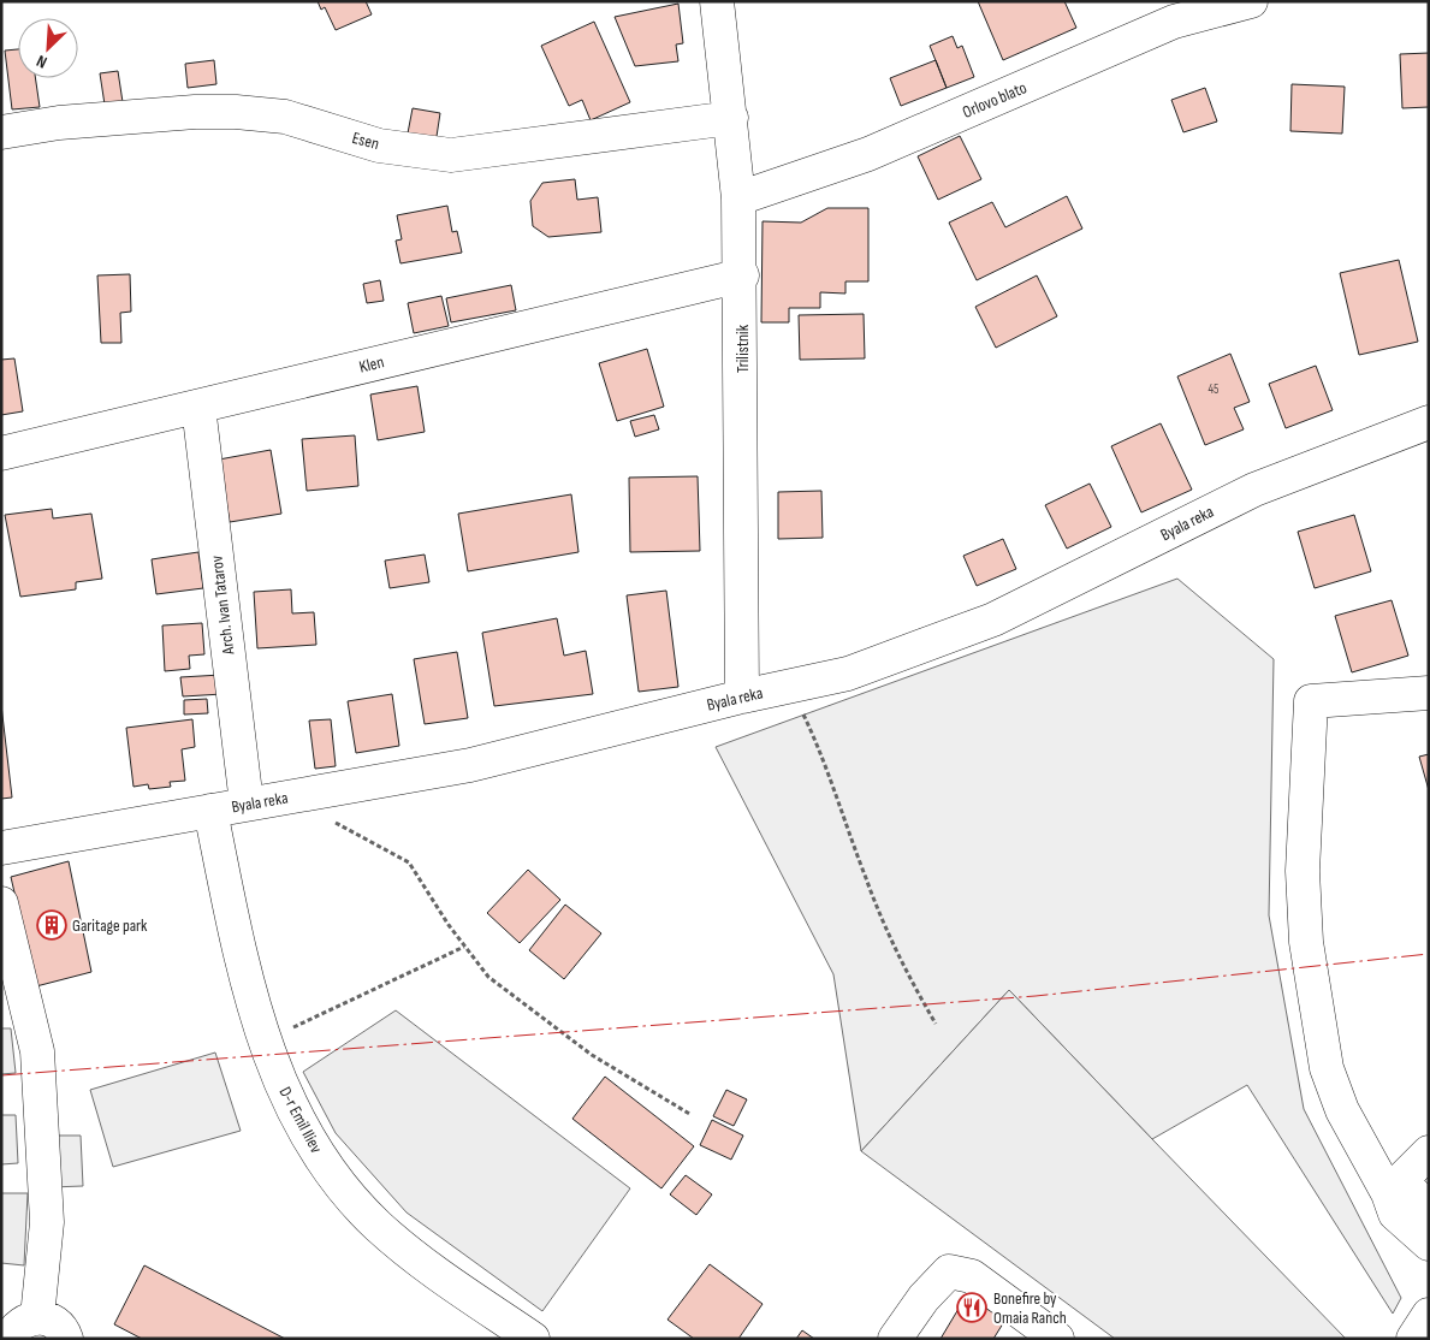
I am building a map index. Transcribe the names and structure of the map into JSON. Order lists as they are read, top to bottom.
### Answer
{
  "streets": {
    "street": [
      "Orlovo blato",
      "Esen",
      "Trilistnik",
      "Klen",
      "Byala reka",
      "Arch. Ivan Tatarov",
      "D-r Emil Iliev"
    ]
  },
  "crossings": [
    ["Orlovo blato", "Trilistnik"],
    ["Esen", "Trilistnik"],
    ["Trilistnik", "Klen"],
    ["Trilistnik", "Byala reka"],
    ["Klen", "Arch. Ivan Tatarov"],
    ["Byala reka", "Arch. Ivan Tatarov"],
    ["Byala reka", "D-r Emil Iliev"]
  ],
  "places": {
    "building": ["Garitage park"],
    "restaurant": ["Bonefire by Omaia Ranch"]
  },
  "house_numbers": ["45"],
  "north": "bottom left"
}
